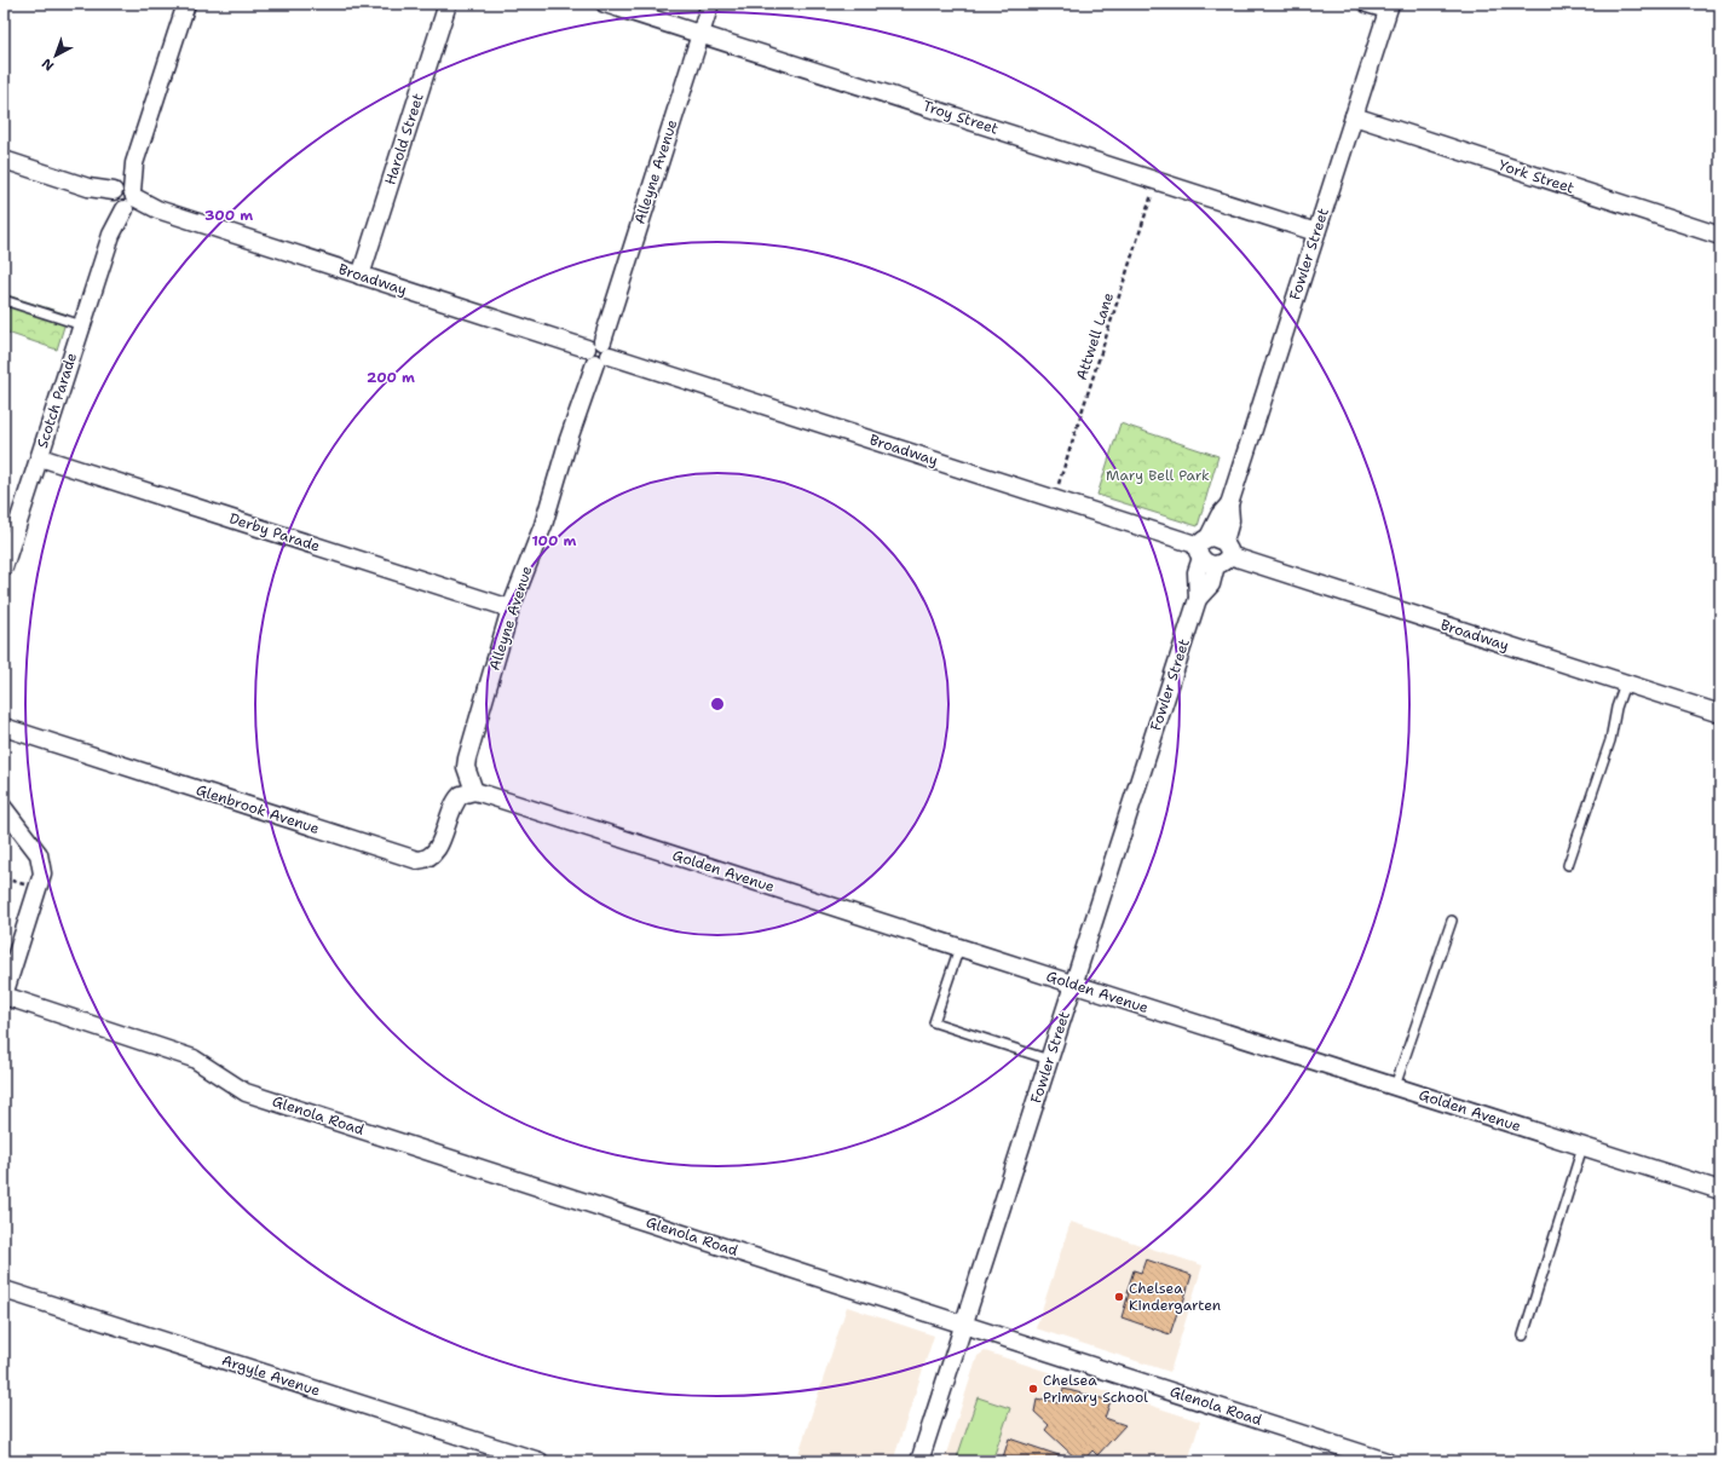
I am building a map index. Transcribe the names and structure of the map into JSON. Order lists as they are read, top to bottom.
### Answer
{
  "streets": {
    "street": [
      "Troy Street",
      "Harold Street",
      "Alleyne Avenue",
      "York Street",
      "Fowler Street",
      "Broadway",
      "Scotch Parade",
      "Derby Parade",
      "Glenbrook Avenue",
      "Golden Avenue",
      "Glenola Road",
      "Argyle Avenue"
    ],
    "path": ["Attwell Lane"]
  },
  "crossings": [
    ["Troy Street", "Alleyne Avenue"],
    ["Troy Street", "Fowler Street"],
    ["Troy Street", "Attwell Lane"],
    ["Harold Street", "Broadway"],
    ["Alleyne Avenue", "Broadway"],
    ["Alleyne Avenue", "Derby Parade"],
    ["Alleyne Avenue", "Glenbrook Avenue"],
    ["Alleyne Avenue", "Golden Avenue"],
    ["York Street", "Fowler Street"],
    ["Fowler Street", "Broadway"],
    ["Fowler Street", "Golden Avenue"],
    ["Fowler Street", "Glenola Road"],
    ["Broadway", "Attwell Lane"],
    ["Broadway", "Scotch Parade"],
    ["Scotch Parade", "Derby Parade"],
    ["Glenbrook Avenue", "Golden Avenue"]
  ],
  "parks": ["Mary Bell Park"],
  "places": ["Chelsea Kindergarten", "Chelsea Primary School"],
  "north": "bottom left",
  "rings": ["300 m", "200 m", "100 m"]
}
